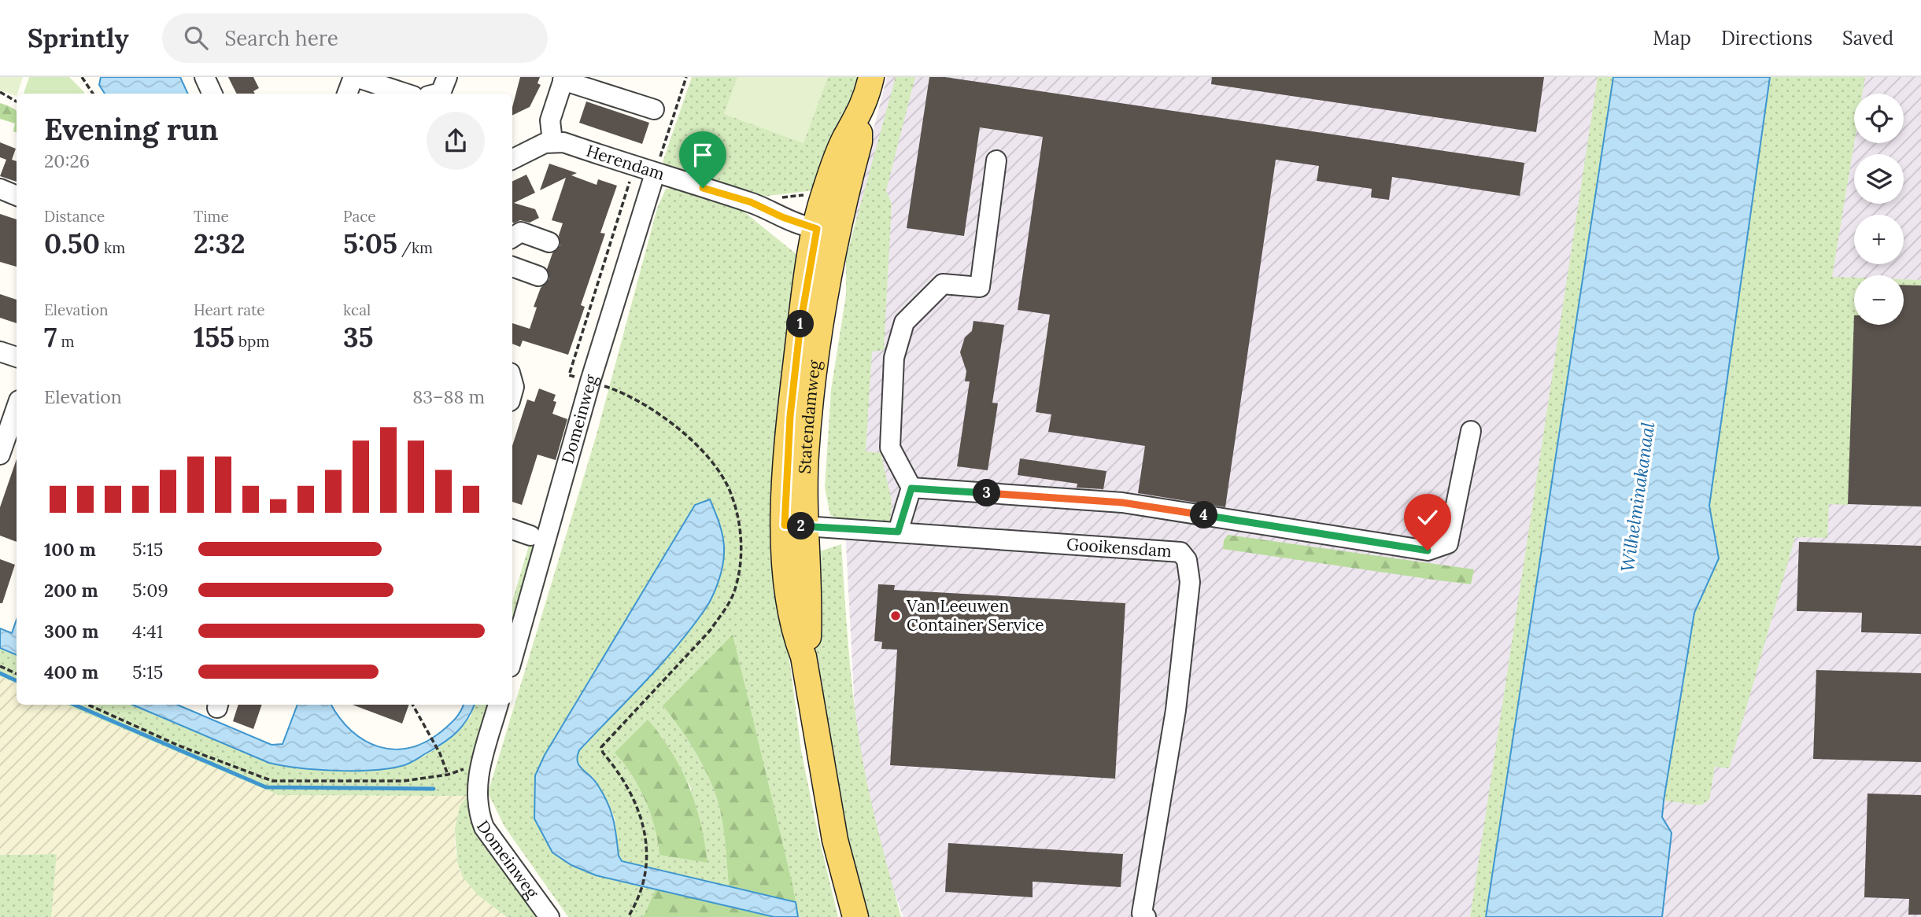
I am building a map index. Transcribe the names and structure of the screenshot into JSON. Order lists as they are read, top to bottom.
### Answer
{
  "streets": {
    "main road": ["Statendamweg"],
    "street": ["Herendam", "Domeinweg", "Gooikensdam"]
  },
  "crossings": [
    ["Herendam", "Statendamweg"],
    ["Herendam", "Domeinweg"],
    ["Statendamweg", "Gooikensdam"]
  ],
  "water": ["Wilhelminakanaal"],
  "places": ["Van Leeuwen Container Service"],
  "page": {
    "header": "Sprintly",
    "search": "Search here",
    "nav": ["Map", "Directions", "Saved"],
    "map_buttons": ["+", "−"],
    "heading": ["Evening run", "20:26"],
    "stats": [
      ["Distance", "0.50 km"],
      ["Time", "2:32"],
      ["Pace", "5:05 /km"],
      ["Elevation", "7 m"],
      ["Heart rate", "155 bpm"],
      ["kcal", "35"]
    ],
    "pins": [
      "1",
      "3",
      "4",
      "2"
    ],
    "chart": ["Elevation", "83–88 m"],
    "list": [
      {
        "name": "100 m",
        "note": "5:15"
      },
      {
        "name": "200 m",
        "note": "5:09"
      },
      {
        "name": "300 m",
        "note": "4:41"
      },
      {
        "name": "400 m",
        "note": "5:15"
      }
    ]
  }
}
